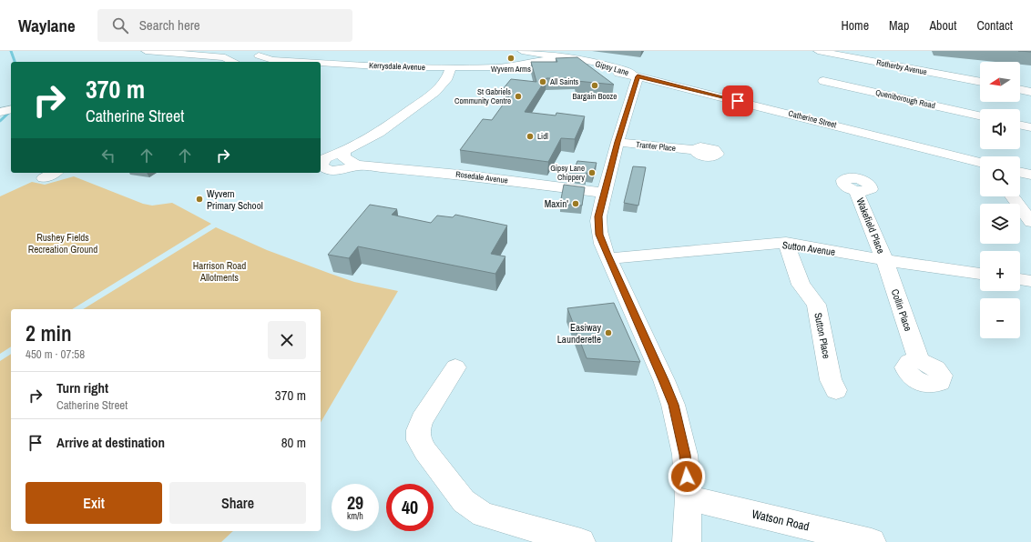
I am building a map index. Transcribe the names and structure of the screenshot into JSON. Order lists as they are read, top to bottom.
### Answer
{
  "streets": {
    "street": [
      "Kerrysdale Avenue",
      "Rotherby Avenue",
      "Gipsy Lane",
      "Queniborough Road",
      "Catherine Street",
      "Tranter Place",
      "Rosedale Avenue",
      "Wakefield Place",
      "Sutton Avenue",
      "Collin Place",
      "Sutton Place",
      "Watson Road"
    ]
  },
  "crossings": [
    ["Kerrysdale Avenue", "Rosedale Avenue"],
    ["Gipsy Lane", "Catherine Street"],
    ["Wakefield Place", "Sutton Avenue"],
    ["Wakefield Place", "Collin Place"],
    ["Sutton Avenue", "Collin Place"],
    ["Sutton Avenue", "Sutton Place"]
  ],
  "parks": ["Rushey Fields Recreation Ground", "Harrison Road Allotments"],
  "places": [
    "Wyvern Arms",
    "All Saints",
    "Bargain Booze",
    "St Gabriels Community Centre",
    "Lidl",
    "Gipsy Lane Chippery",
    "Wyvern Primary School",
    "Maxin'",
    "Easiway Launderette"
  ],
  "north": "left",
  "page": {
    "header": "Waylane",
    "search": "Search here",
    "nav": [
      "Home",
      "Map",
      "About",
      "Contact"
    ],
    "map_buttons": ["+", "−"],
    "turn": ["370 m", "Catherine Street"],
    "heading": ["2 min", "450 m · 07:58"],
    "list": [
      {
        "name": "Turn right",
        "note": "Catherine Street",
        "value": "370 m"
      },
      {
        "name": "Arrive at destination",
        "value": "80 m"
      }
    ],
    "buttons": ["Exit", "Share"],
    "speed": "29 km/h",
    "limit": "40"
  }
}
